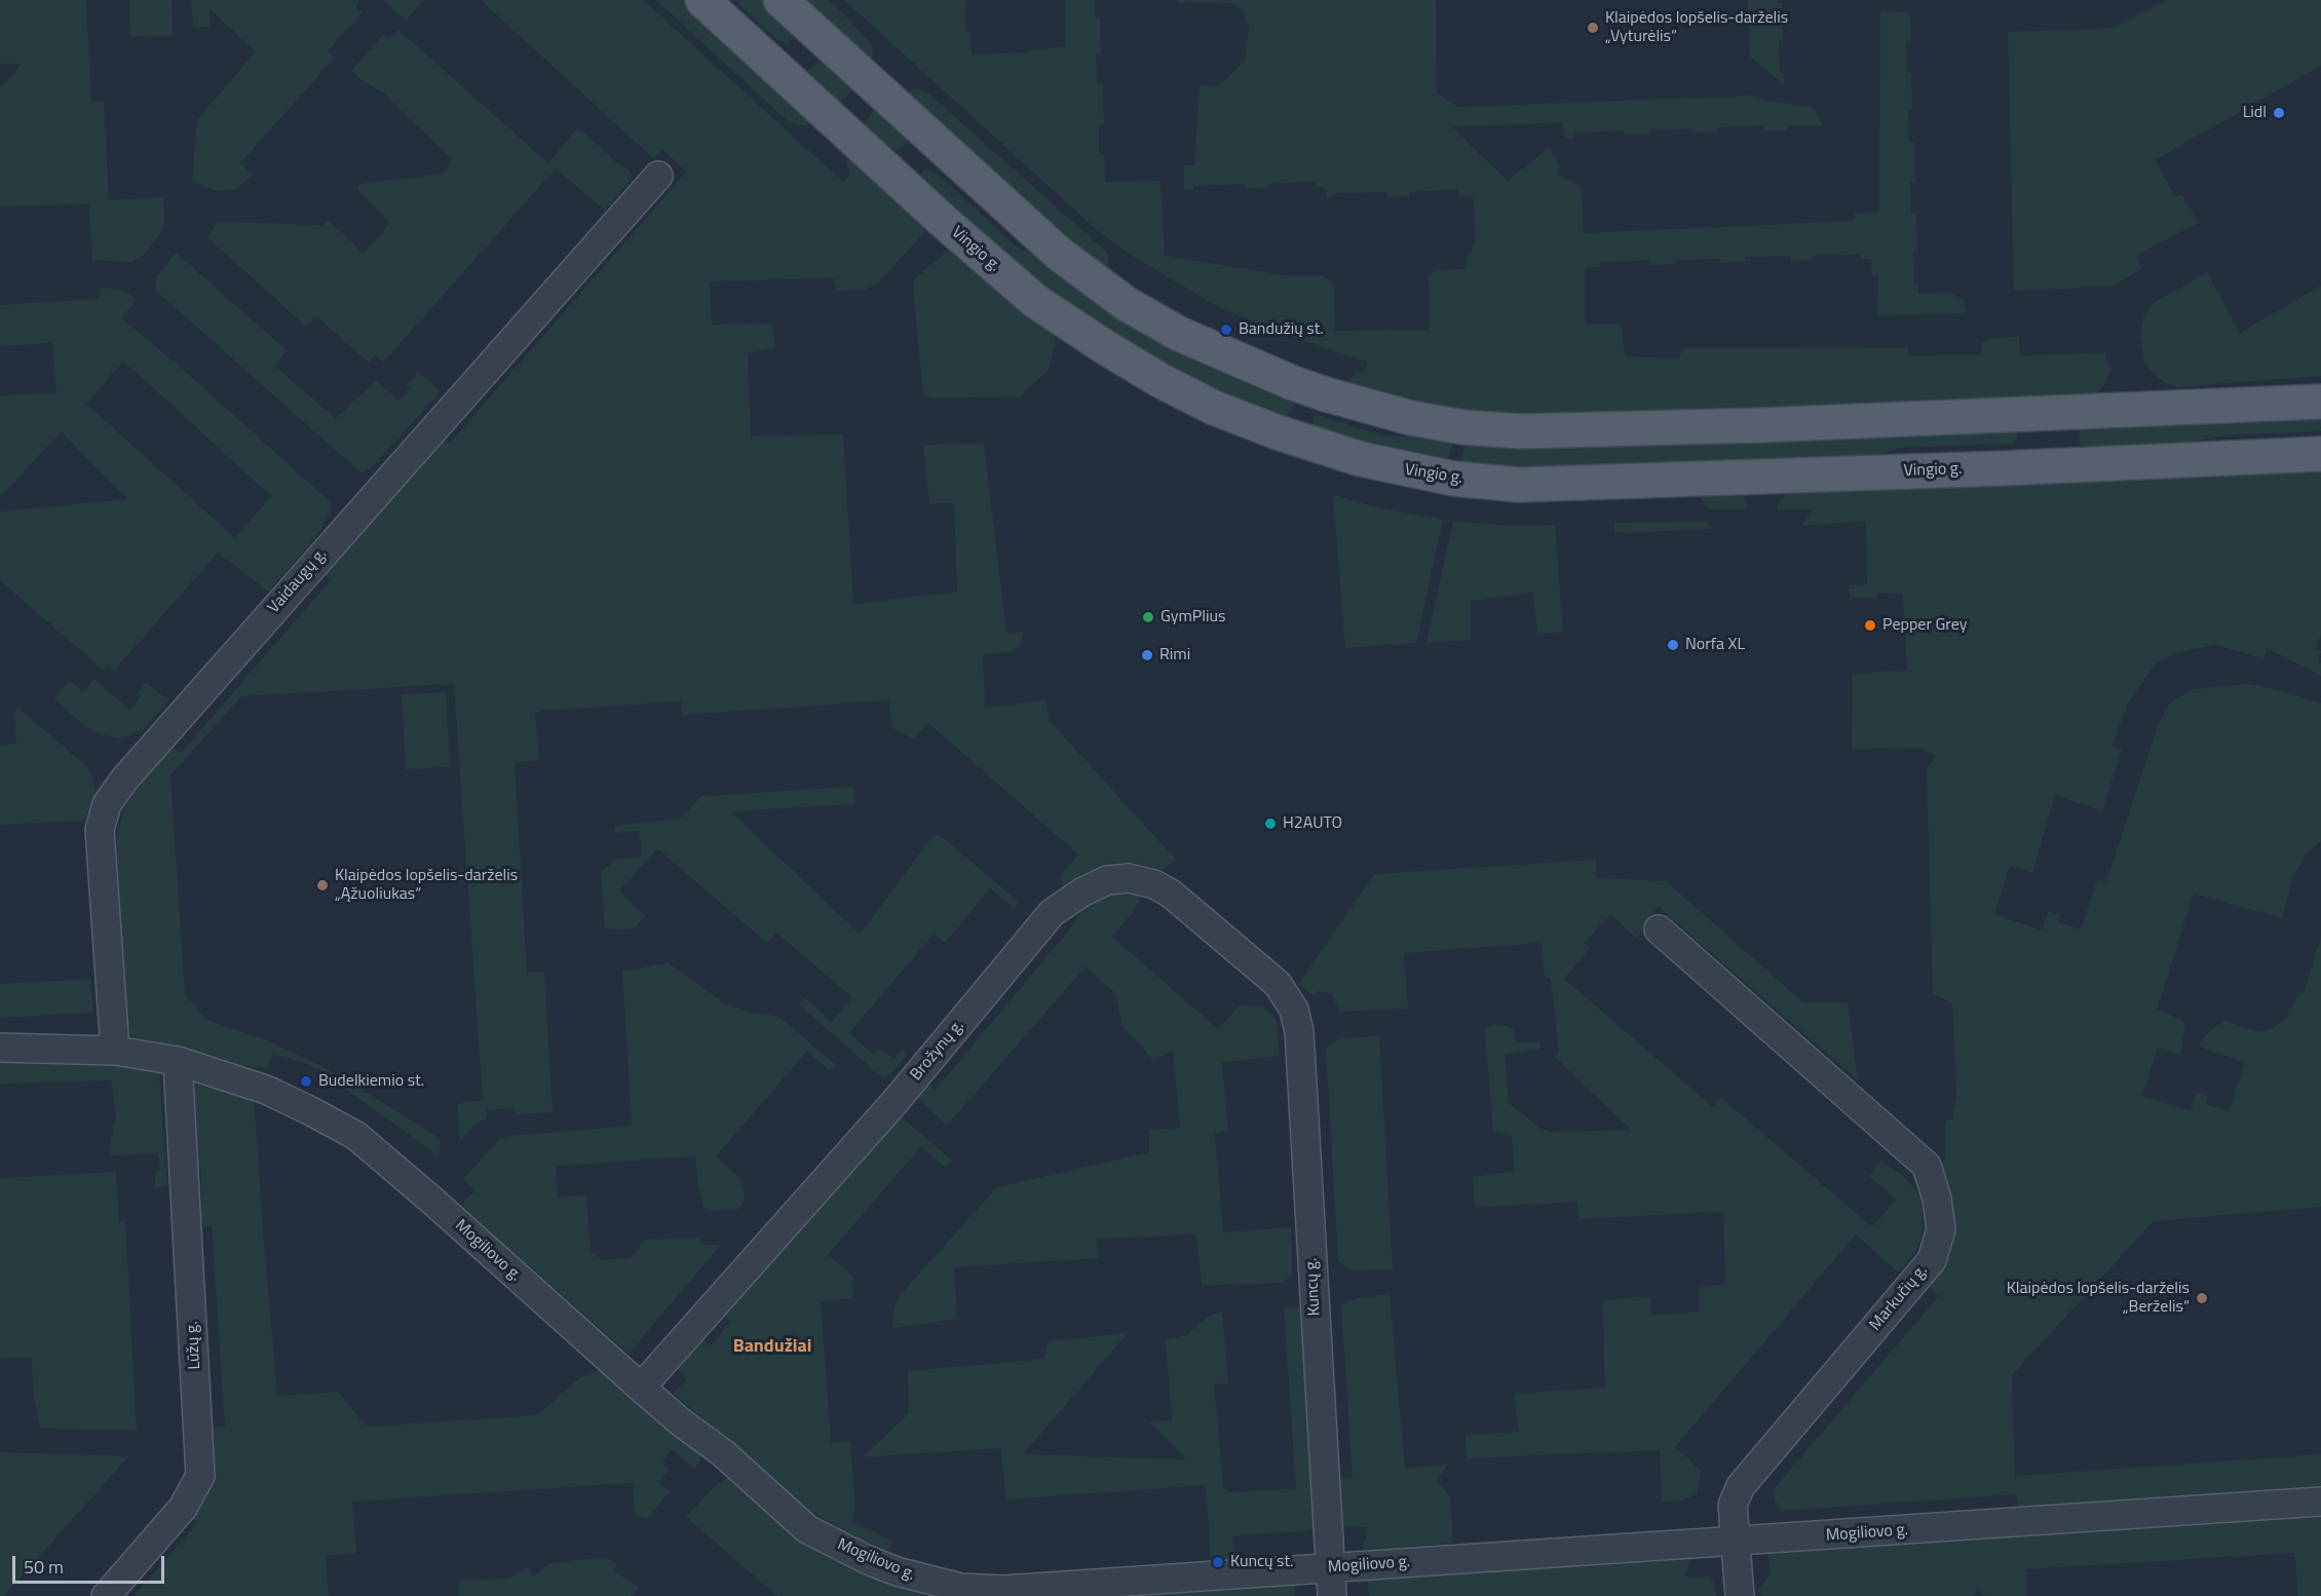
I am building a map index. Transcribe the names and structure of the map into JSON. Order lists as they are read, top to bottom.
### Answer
{
  "streets": {
    "main road": ["Vingio g."],
    "street": [
      "Vaidaugų g.",
      "Brožynų g.",
      "Mogiliovo g.",
      "Kuncų g.",
      "Markučių g.",
      "Lūžų g."
    ]
  },
  "crossings": [
    ["Vaidaugų g.", "Mogiliovo g."],
    ["Brožynų g.", "Mogiliovo g."],
    ["Brožynų g.", "Kuncų g."],
    ["Mogiliovo g.", "Kuncų g."],
    ["Mogiliovo g.", "Markučių g."],
    ["Mogiliovo g.", "Lūžų g."]
  ],
  "districts": ["Bandužiai"],
  "places": [
    "Klaipėdos lopšelis-darželis „Vyturėlis“",
    "Lidl",
    "Bandužių st.",
    "GymPlius",
    "Pepper Grey",
    "Norfa XL",
    "Rimi",
    "H2AUTO",
    "Klaipėdos lopšelis-darželis „Ąžuoliukas“",
    "Budelkiemio st.",
    "Klaipėdos lopšelis-darželis „Berželis“",
    "Kuncų st."
  ],
  "scale_bar": "50 m"
}
